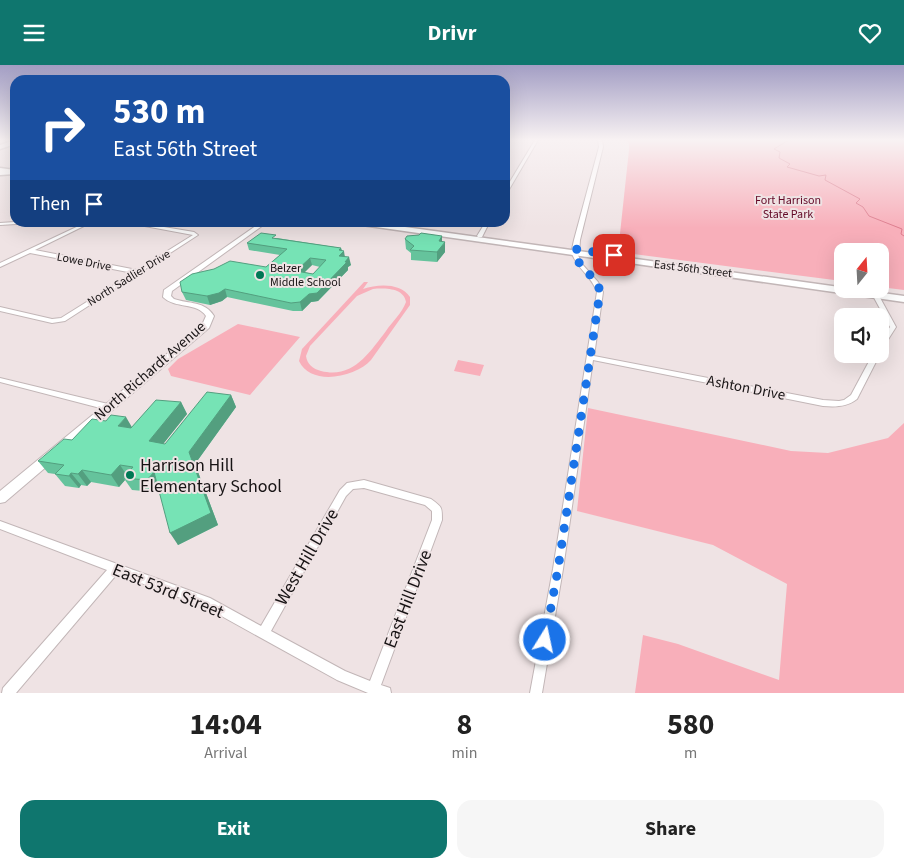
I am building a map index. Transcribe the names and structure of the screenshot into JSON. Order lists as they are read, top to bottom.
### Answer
{
  "streets": {
    "main road": ["East 56th Street"],
    "street": [
      "Lowe Drive",
      "North Sadlier Drive",
      "North Richardt Avenue",
      "Ashton Drive",
      "West Hill Drive",
      "East 53rd Street",
      "East Hill Drive"
    ]
  },
  "crossings": [
    ["Lowe Drive", "North Sadlier Drive"],
    ["West Hill Drive", "East 53rd Street"],
    ["West Hill Drive", "East Hill Drive"],
    ["East 53rd Street", "East Hill Drive"]
  ],
  "parks": ["Fort Harrison State Park"],
  "places": ["Belzer Middle School", "Harrison Hill Elementary School"],
  "north": "top",
  "page": {
    "header": "Drivr",
    "turn": ["530 m", "East 56th Street"],
    "then": "Then",
    "eta": [
      "14:04",
      "Arrival",
      "8",
      "min",
      "580",
      "m"
    ],
    "buttons": ["Exit", "Share"]
  }
}
